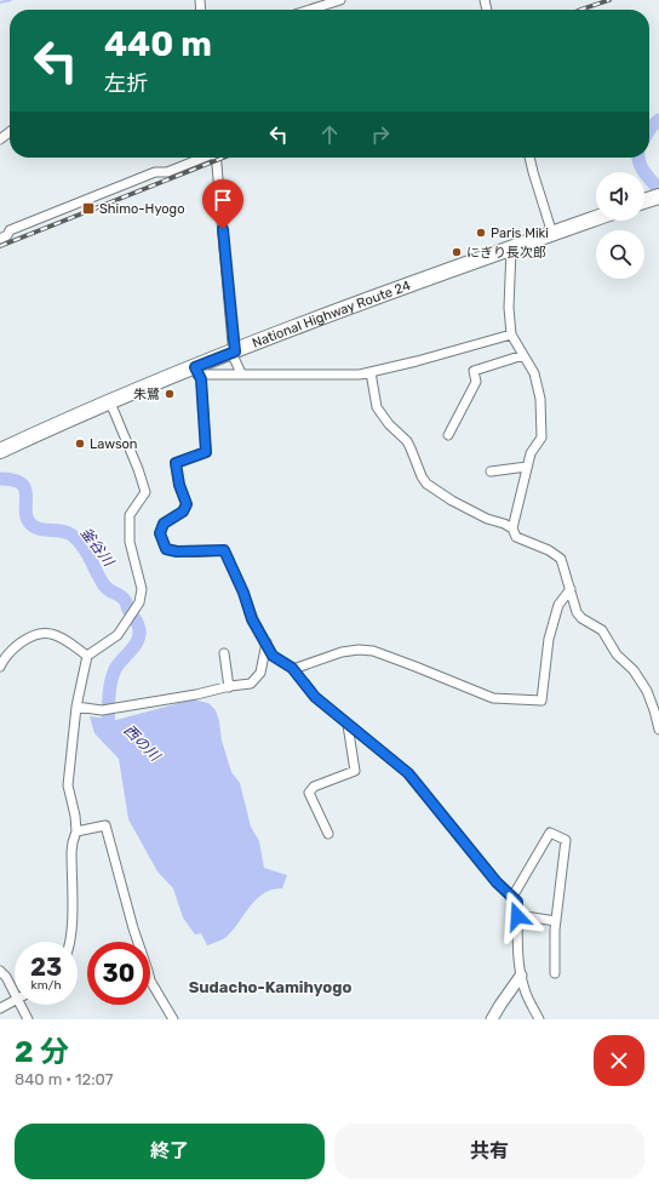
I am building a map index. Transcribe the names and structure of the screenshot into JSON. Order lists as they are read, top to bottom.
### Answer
{
  "streets": {
    "highway": ["National Highway Route 24"]
  },
  "districts": ["Sudacho-Kamihyogo"],
  "water": ["釜谷川", "西の川"],
  "places": {
    "transit": ["Shimo-Hyogo"],
    "other": [
      "Paris Miki",
      "にぎり長次郎",
      "朱鷺",
      "Lawson"
    ]
  },
  "page": {
    "turn": ["440 m", "左折"],
    "speed": "23 km/h",
    "limit": "30",
    "heading": ["2 分", "840 m · 12:07"],
    "buttons": ["終了", "共有"]
  }
}
